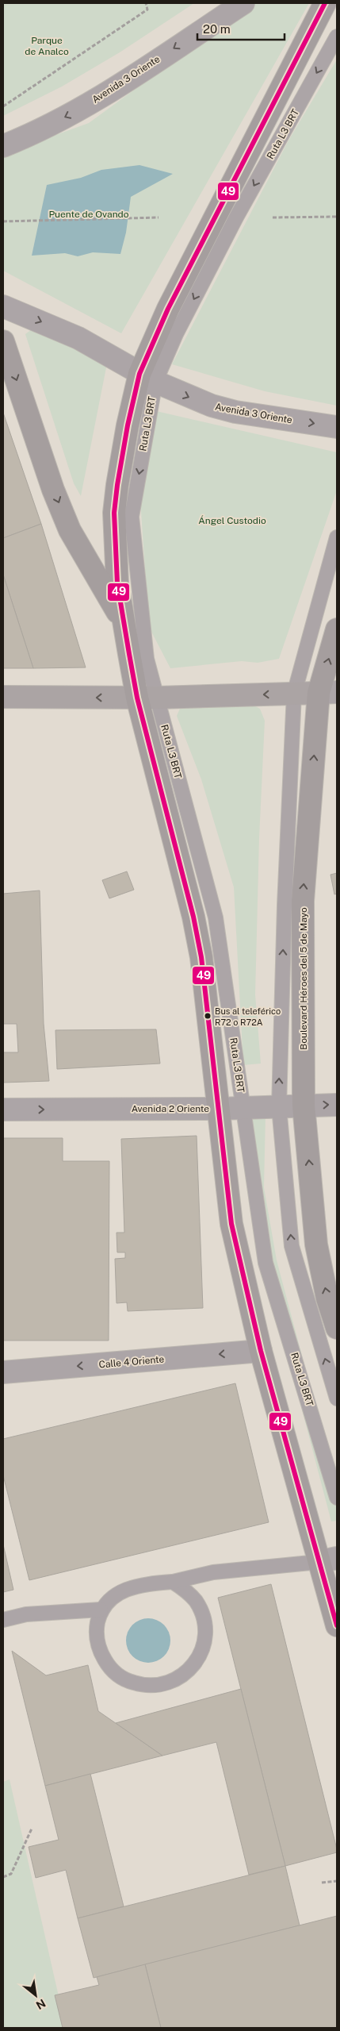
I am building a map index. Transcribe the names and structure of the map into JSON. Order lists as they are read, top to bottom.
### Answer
{
  "streets": {
    "main road": ["Boulevard Héroes del 5 de Mayo"],
    "street": ["Avenida 3 Oriente", "Avenida 2 Oriente", "Calle 4 Oriente"],
    "lane": ["Ruta L3 BRT"]
  },
  "crossings": [
    ["Avenida 3 Oriente", "Ruta L3 BRT"],
    ["Ruta L3 BRT", "Avenida 2 Oriente"],
    ["Boulevard Héroes del 5 de Mayo", "Avenida 2 Oriente"]
  ],
  "one_way": ["Ruta L3 BRT", "Avenida 2 Oriente", "Calle 4 Oriente"],
  "parks": ["Parque de Analco", "Puente de Ovando", "Ángel Custodio"],
  "places": ["Bus al teleférico R72 o R72A"],
  "lines": ["transit line 49"],
  "scale_bar": "20 m",
  "north": "bottom right"
}
